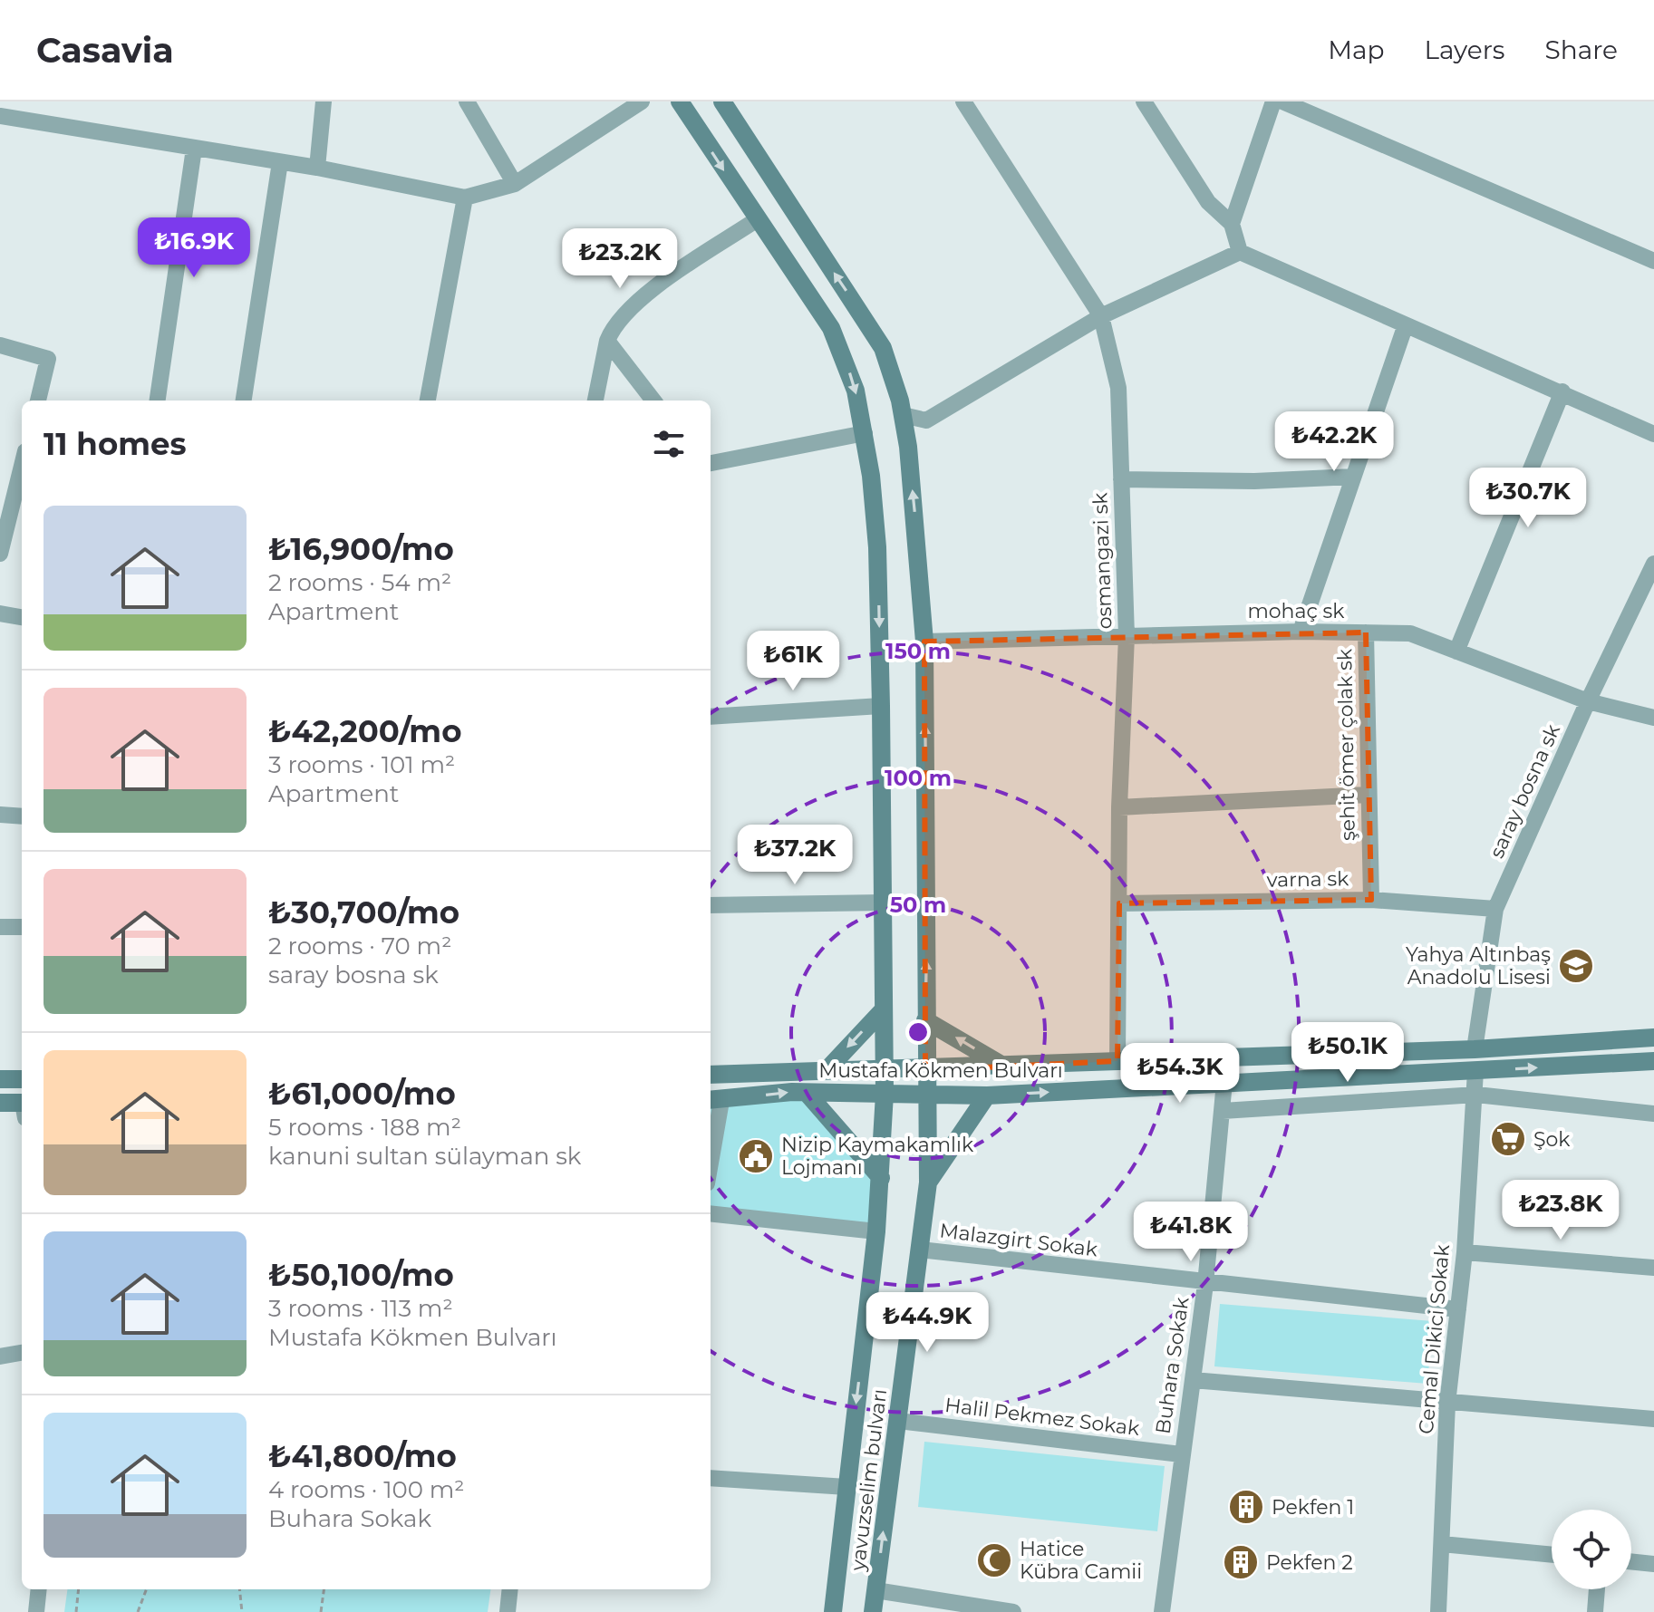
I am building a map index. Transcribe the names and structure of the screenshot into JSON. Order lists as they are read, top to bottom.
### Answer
{
  "streets": {
    "main road": ["Mustafa Kökmen Bulvarı", "yavuzselim bulvarı"],
    "street": [
      "osmangazi sk",
      "mohaç sk",
      "şehit ömer çolak sk",
      "saray bosna sk",
      "varna sk",
      "Malazgirt Sokak",
      "Cemal Dikici Sokak",
      "Buhara Sokak",
      "Halil Pekmez Sokak"
    ]
  },
  "crossings": [
    ["osmangazi sk", "mohaç sk"],
    ["osmangazi sk", "varna sk"],
    ["osmangazi sk", "Mustafa Kökmen Bulvarı"],
    ["mohaç sk", "şehit ömer çolak sk"],
    ["mohaç sk", "saray bosna sk"],
    ["mohaç sk", "yavuzselim bulvarı"],
    ["şehit ömer çolak sk", "varna sk"],
    ["saray bosna sk", "varna sk"],
    ["saray bosna sk", "Mustafa Kökmen Bulvarı"],
    ["Mustafa Kökmen Bulvarı", "Cemal Dikici Sokak"],
    ["Mustafa Kökmen Bulvarı", "Buhara Sokak"],
    ["Mustafa Kökmen Bulvarı", "yavuzselim bulvarı"],
    ["Malazgirt Sokak", "Cemal Dikici Sokak"],
    ["Malazgirt Sokak", "Buhara Sokak"],
    ["Malazgirt Sokak", "yavuzselim bulvarı"],
    ["Buhara Sokak", "Halil Pekmez Sokak"],
    ["Halil Pekmez Sokak", "yavuzselim bulvarı"]
  ],
  "places": {
    "school or university": ["Yahya Altınbaş Anadolu Lisesi"],
    "supermarket": ["Şok"],
    "public building": ["Nizip Kaymakamlık Lojmanı"],
    "building": ["Pekfen 1", "Pekfen 2"],
    "mosque": ["Hatice Kübra Camii"]
  },
  "page": {
    "header": "Casavia",
    "nav": ["Map", "Layers", "Share"],
    "price": [
      "₺16.9K",
      "₺23.2K",
      "₺42.2K",
      "₺30.7K",
      "₺61K",
      "₺37.2K",
      "₺50.1K",
      "₺54.3K",
      "₺23.8K",
      "₺41.8K",
      "₺44.9K"
    ],
    "heading": "11 homes",
    "list": [
      {
        "name": "₺16,900/mo",
        "note": "2 rooms · 54 m² · Apartment"
      },
      {
        "name": "₺42,200/mo",
        "note": "3 rooms · 101 m² · Apartment"
      },
      {
        "name": "₺30,700/mo",
        "note": "2 rooms · 70 m² · saray bosna sk"
      },
      {
        "name": "₺61,000/mo",
        "note": "5 rooms · 188 m² · kanuni sultan sülayman sk"
      },
      {
        "name": "₺50,100/mo",
        "note": "3 rooms · 113 m² · Mustafa Kökmen Bulvarı"
      },
      {
        "name": "₺41,800/mo",
        "note": "4 rooms · 100 m² · Buhara Sokak"
      }
    ]
  },
  "rings": ["150 m", "100 m", "50 m"]
}
